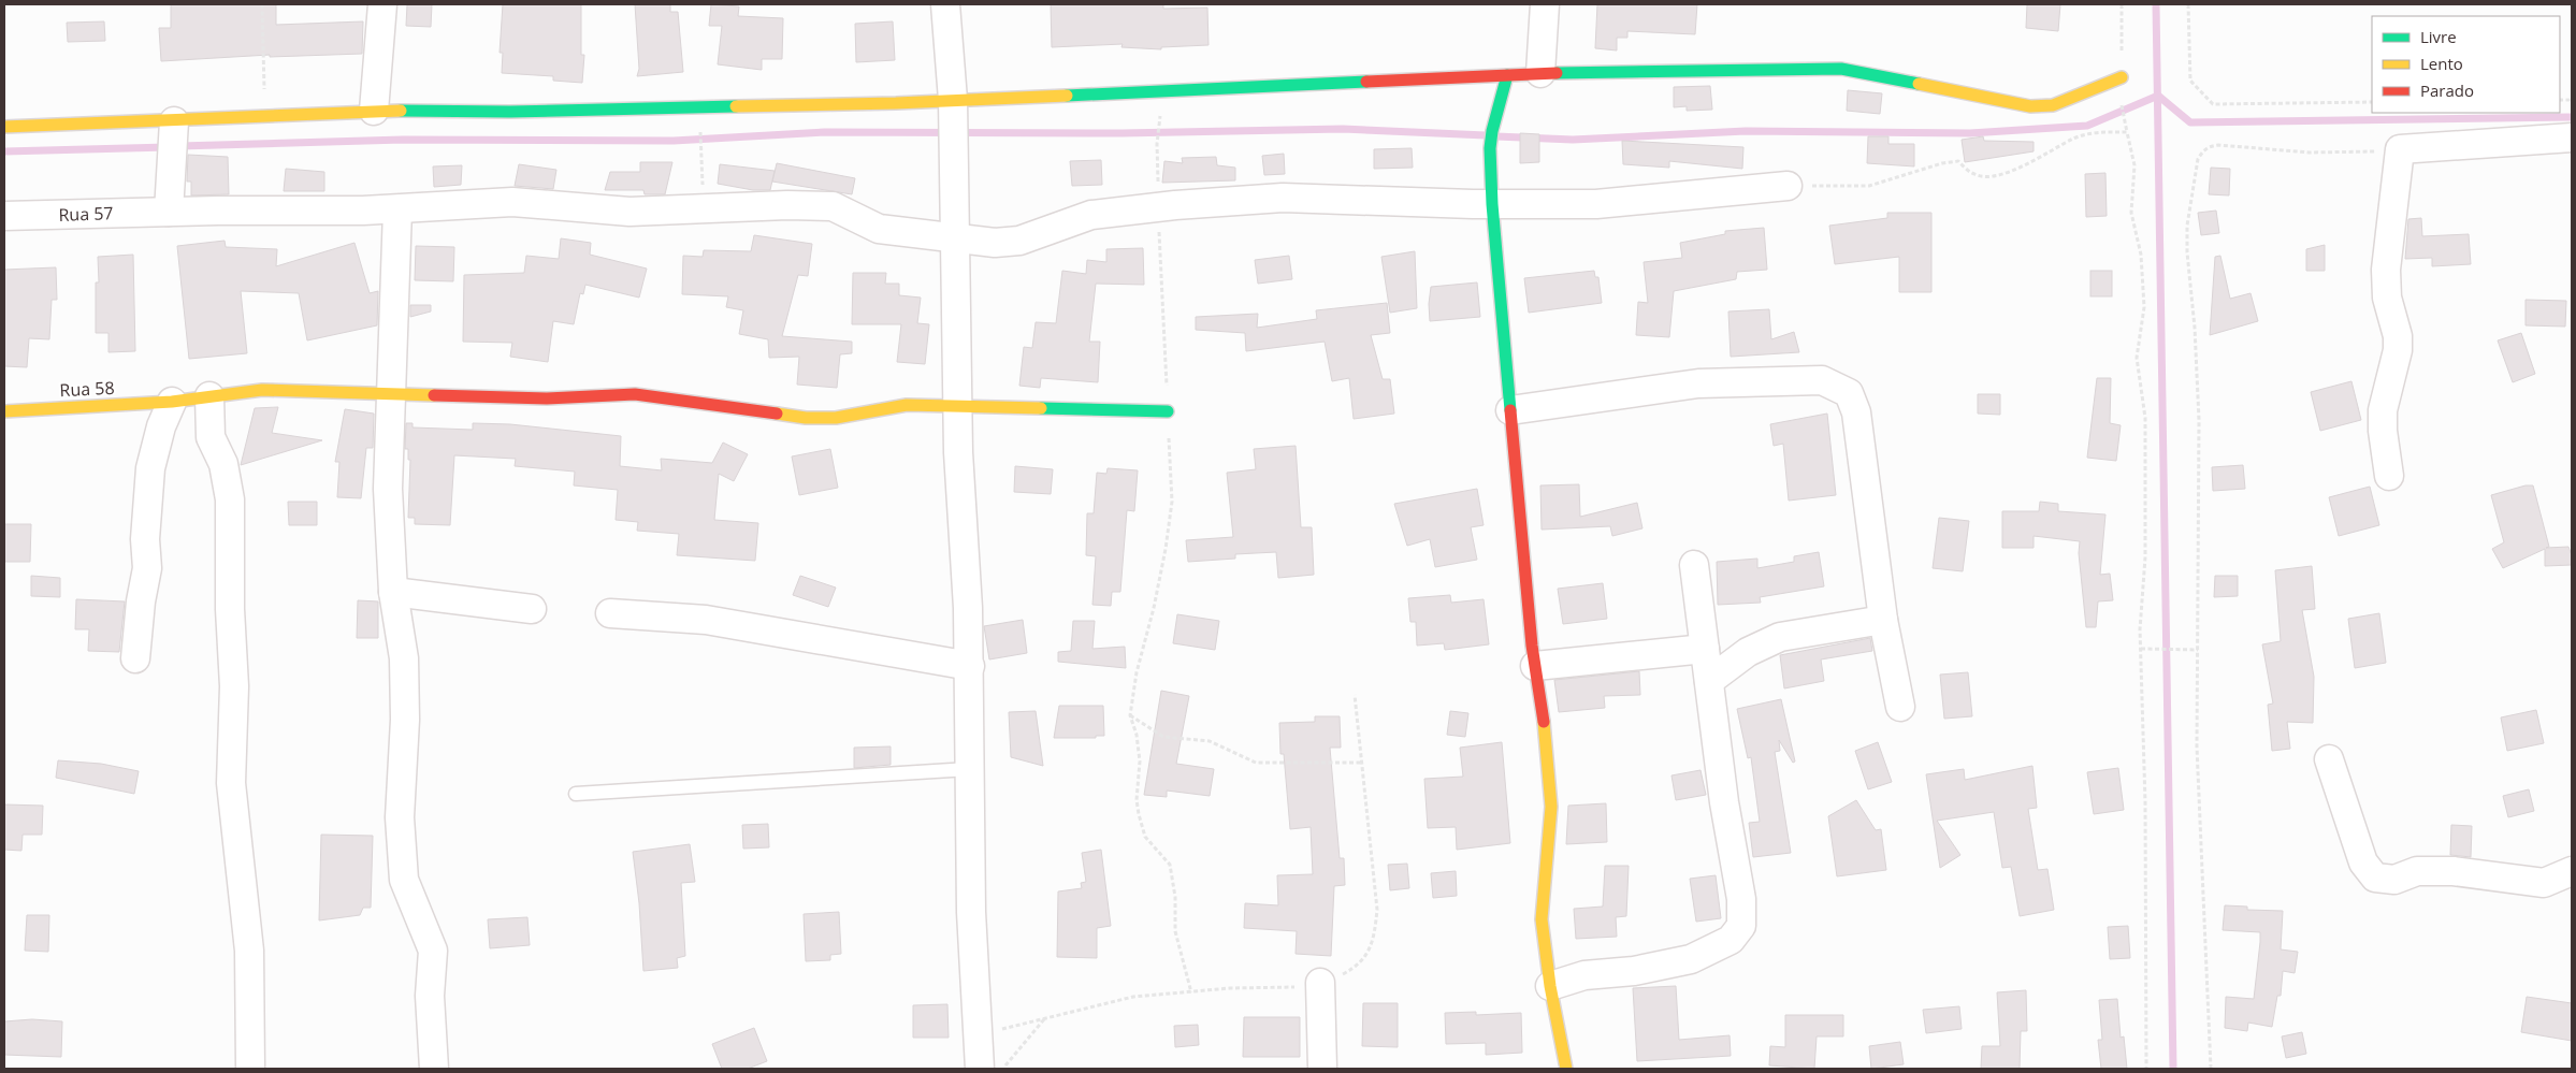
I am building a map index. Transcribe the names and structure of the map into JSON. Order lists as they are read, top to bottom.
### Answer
{
  "streets": {
    "street": ["Rua 57", "Rua 58"]
  },
  "legend": ["Livre", "Lento", "Parado"]
}
